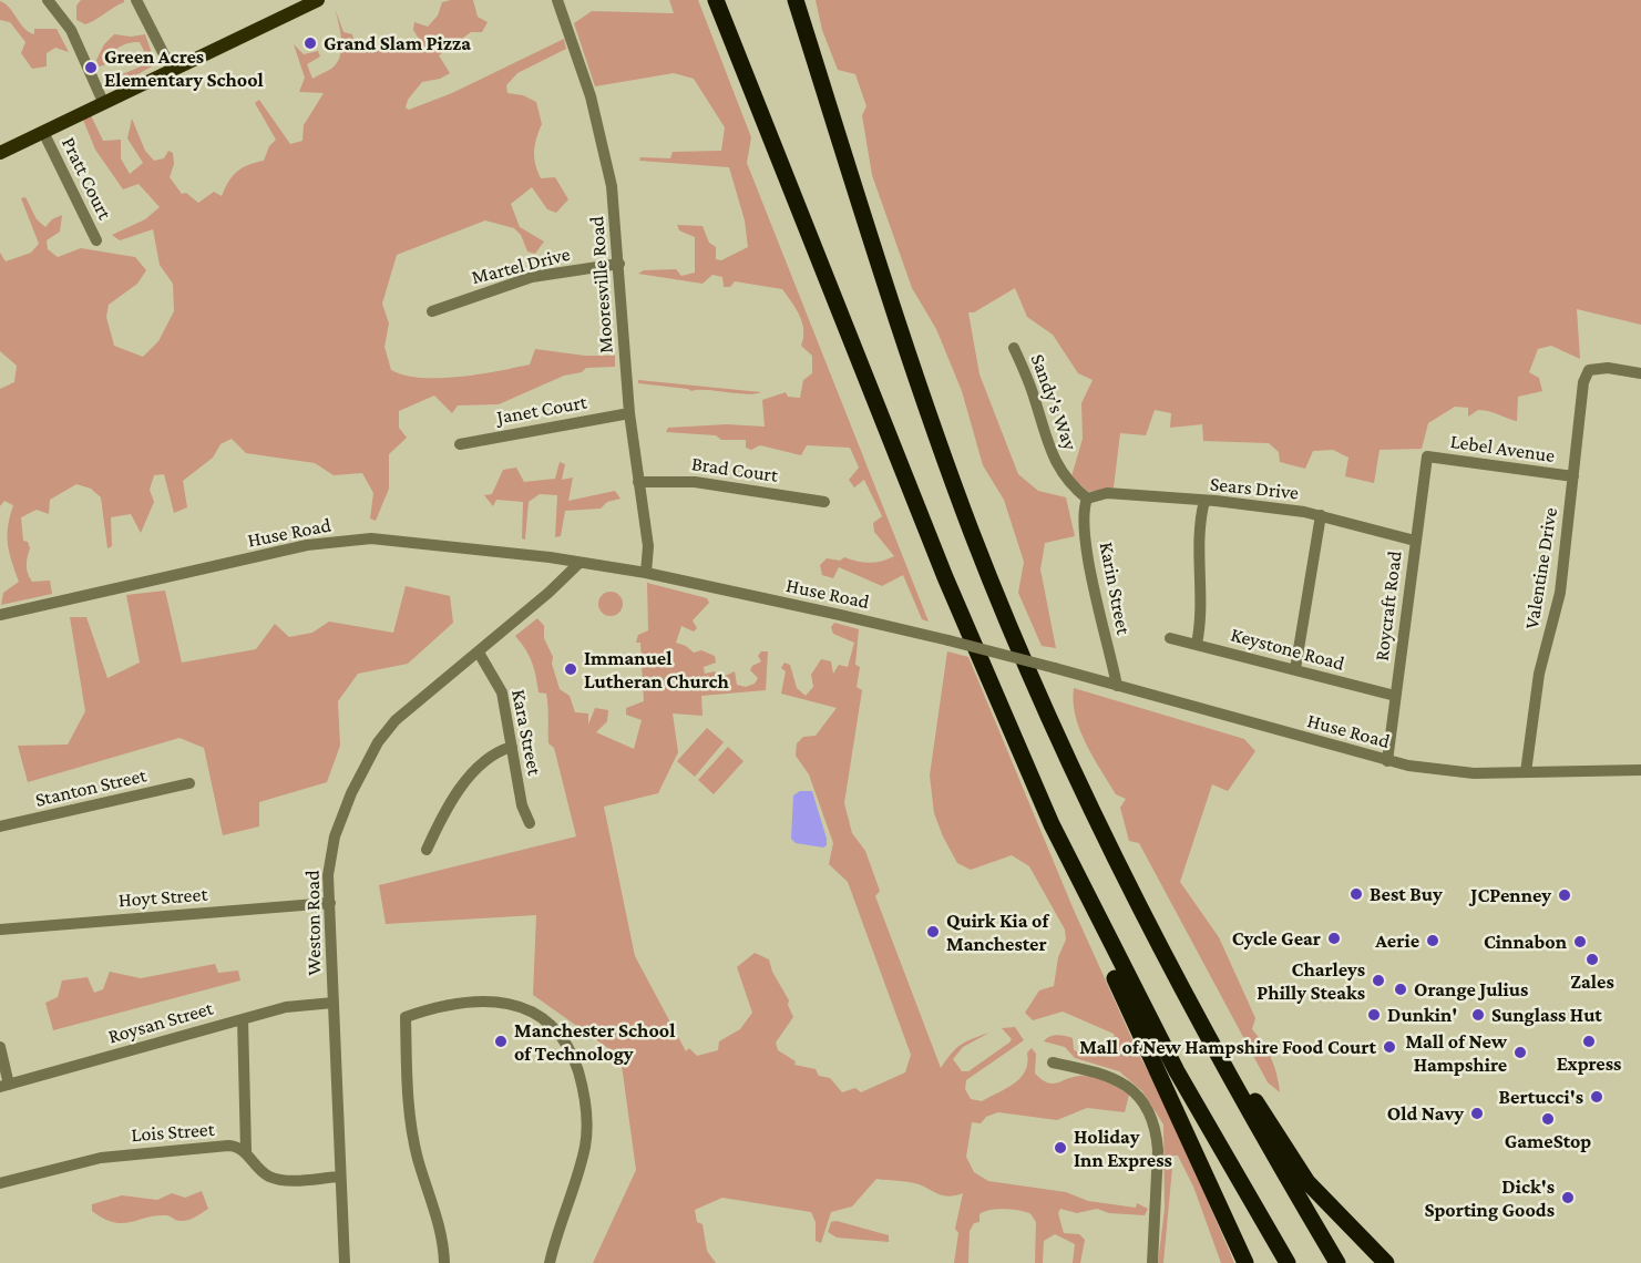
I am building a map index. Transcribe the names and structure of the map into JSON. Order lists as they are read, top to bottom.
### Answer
{
  "streets": {
    "street": [
      "Pratt Court",
      "Martel Drive",
      "Mooresville Road",
      "Sandy's Way",
      "Janet Court",
      "Lebel Avenue",
      "Brad Court",
      "Sears Drive",
      "Huse Road",
      "Valentine Drive",
      "Karin Street",
      "Roycraft Road",
      "Keystone Road",
      "Kara Street",
      "Stanton Street",
      "Hoyt Street",
      "Weston Road",
      "Roysan Street",
      "Lois Street"
    ]
  },
  "crossings": [
    ["Martel Drive", "Mooresville Road"],
    ["Mooresville Road", "Janet Court"],
    ["Mooresville Road", "Brad Court"],
    ["Mooresville Road", "Huse Road"],
    ["Sandy's Way", "Sears Drive"],
    ["Sandy's Way", "Karin Street"],
    ["Lebel Avenue", "Valentine Drive"],
    ["Lebel Avenue", "Roycraft Road"],
    ["Sears Drive", "Karin Street"],
    ["Sears Drive", "Roycraft Road"],
    ["Huse Road", "Valentine Drive"],
    ["Huse Road", "Karin Street"],
    ["Huse Road", "Roycraft Road"],
    ["Huse Road", "Weston Road"],
    ["Roycraft Road", "Keystone Road"],
    ["Kara Street", "Weston Road"],
    ["Hoyt Street", "Weston Road"],
    ["Weston Road", "Roysan Street"]
  ],
  "places": [
    "Grand Slam Pizza",
    "Green Acres Elementary School",
    "Immanuel Lutheran Church",
    "Best Buy",
    "JCPenney",
    "Quirk Kia of Manchester",
    "Cycle Gear",
    "Aerie",
    "Cinnabon",
    "Zales",
    "Charleys Philly Steaks",
    "Orange Julius",
    "Dunkin'",
    "Sunglass Hut",
    "Manchester School of Technology",
    "Express",
    "Mall of New Hampshire Food Court",
    "Mall of New Hampshire",
    "Bertucci's",
    "Old Navy",
    "GameStop",
    "Holiday Inn Express",
    "Dick's Sporting Goods"
  ]
}
